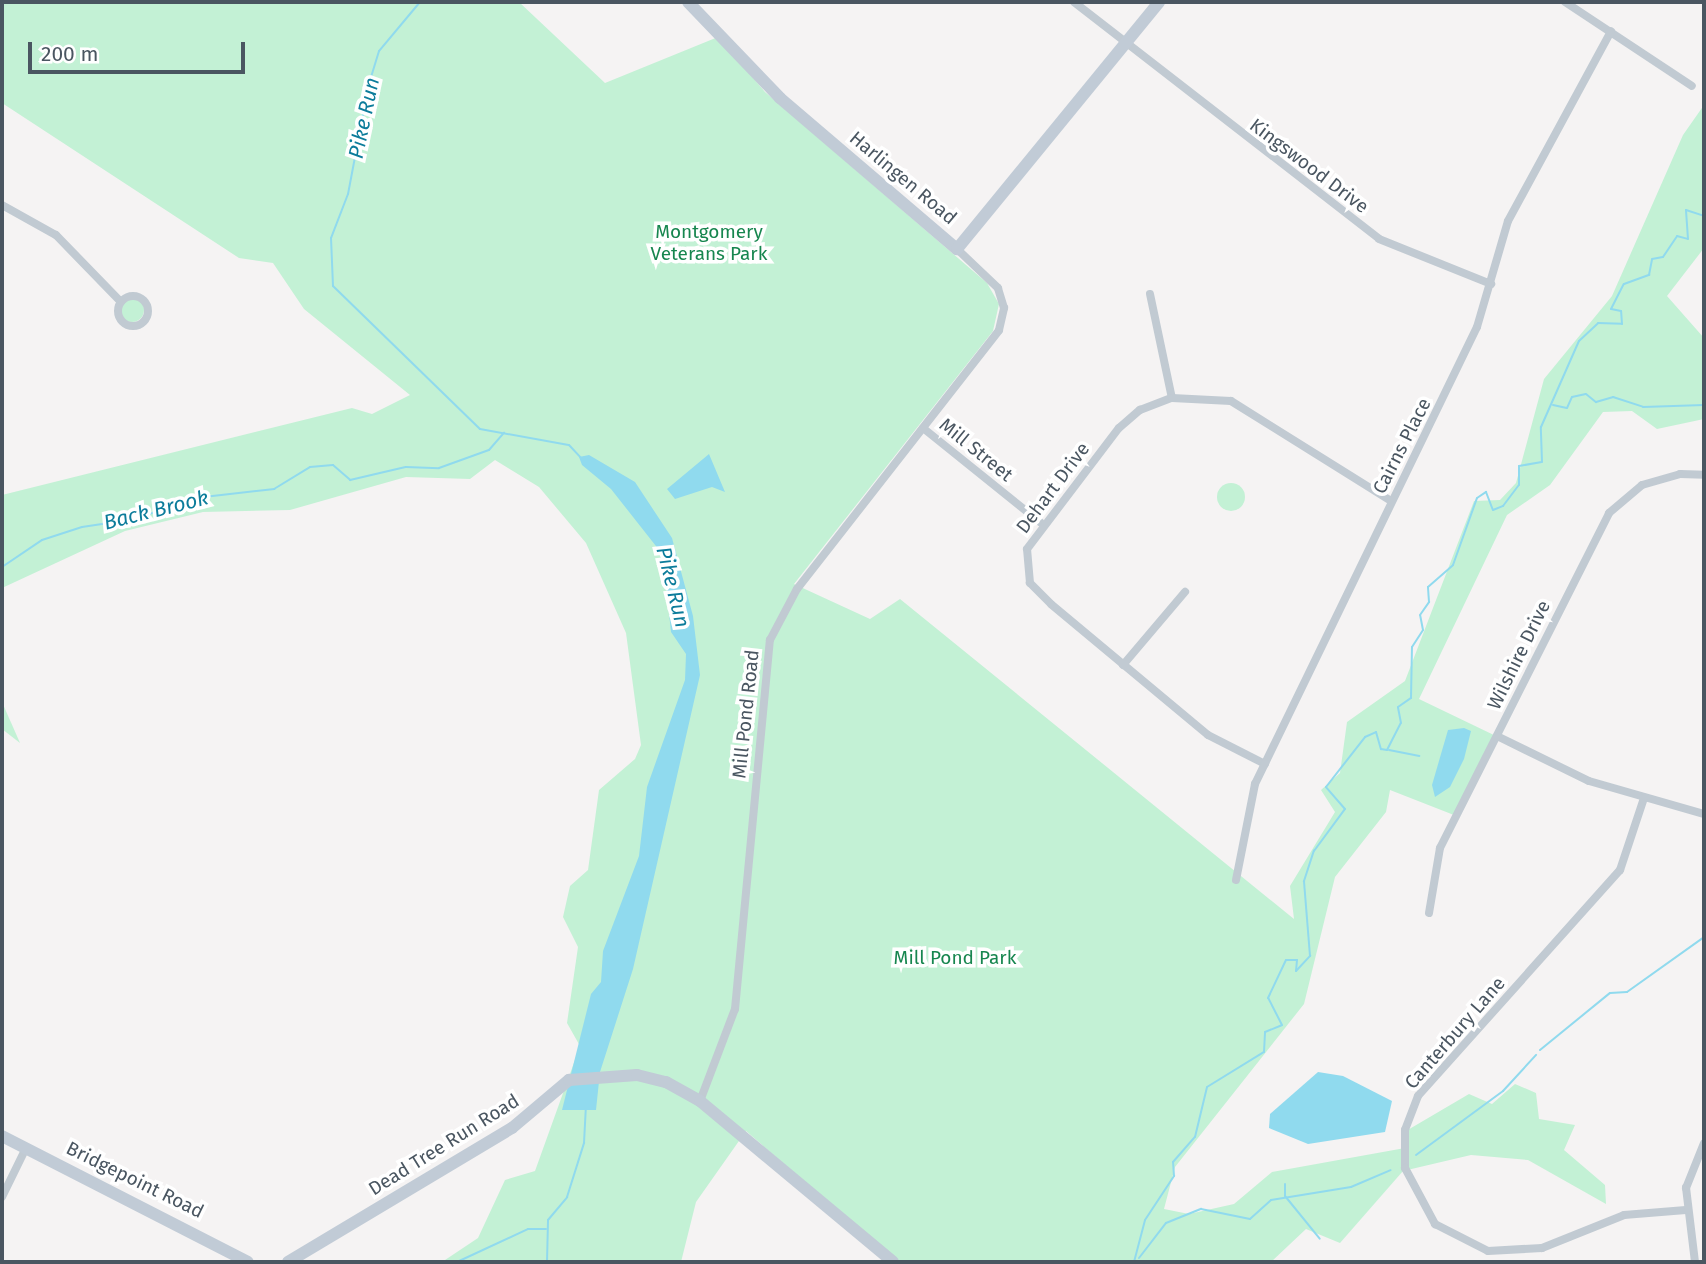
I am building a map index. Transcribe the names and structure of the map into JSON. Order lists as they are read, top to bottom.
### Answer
{
  "streets": {
    "street": [
      "Kingswood Drive",
      "Harlingen Road",
      "Cairns Place",
      "Mill Street",
      "Dehart Drive",
      "Wilshire Drive",
      "Mill Pond Road",
      "Canterbury Lane",
      "Dead Tree Run Road",
      "Bridgepoint Road"
    ]
  },
  "crossings": [
    ["Kingswood Drive", "Harlingen Road"],
    ["Kingswood Drive", "Cairns Place"],
    ["Harlingen Road", "Mill Pond Road"],
    ["Cairns Place", "Dehart Drive"],
    ["Mill Street", "Dehart Drive"],
    ["Mill Street", "Mill Pond Road"],
    ["Mill Pond Road", "Dead Tree Run Road"]
  ],
  "water": ["Pike Run", "Back Brook"],
  "parks": ["Montgomery Veterans Park", "Mill Pond Park"],
  "scale_bar": "200 m"
}
